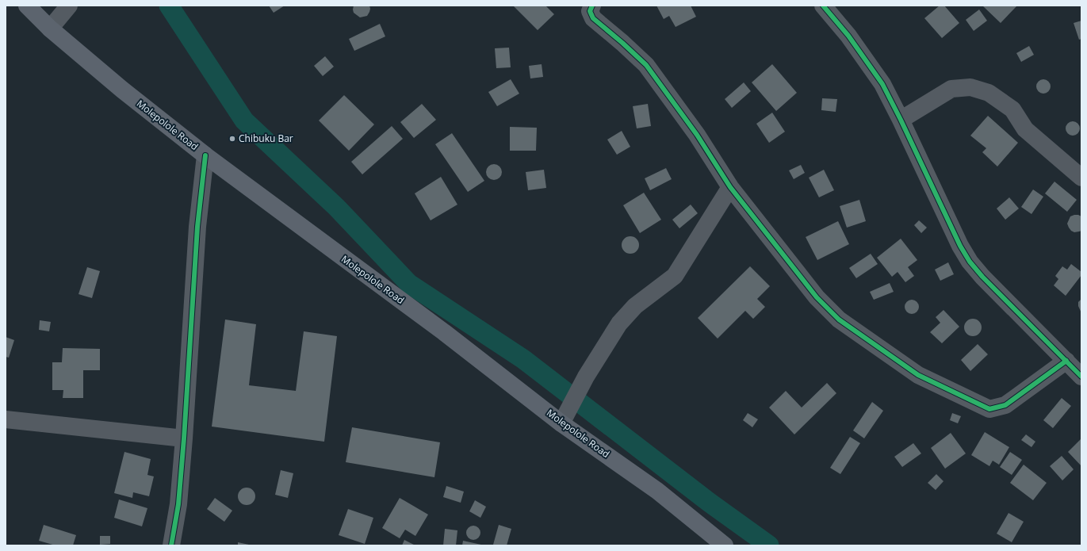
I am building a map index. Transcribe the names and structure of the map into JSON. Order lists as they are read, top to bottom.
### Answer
{
  "streets": {
    "main road": ["Molepolole Road"]
  },
  "places": ["Chibuku Bar"]
}
